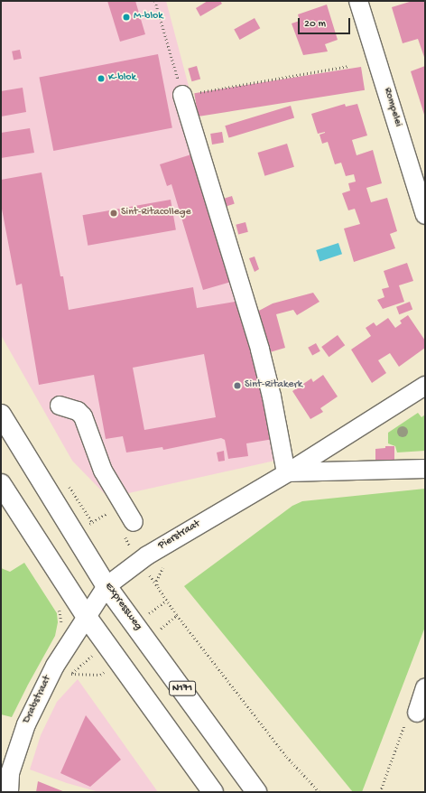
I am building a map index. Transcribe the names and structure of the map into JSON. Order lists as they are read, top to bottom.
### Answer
{
  "streets": {
    "highway": ["Expressweg", "N171"],
    "street": ["Rompelei", "Pierstraat", "Drabstraat"]
  },
  "crossings": [
    ["Pierstraat", "Expressweg"],
    ["Pierstraat", "Drabstraat"]
  ],
  "places": [
    "M-blok",
    "K-blok",
    "Sint-Ritacollege",
    "Sint-Ritakerk"
  ],
  "scale_bar": "20 m"
}
